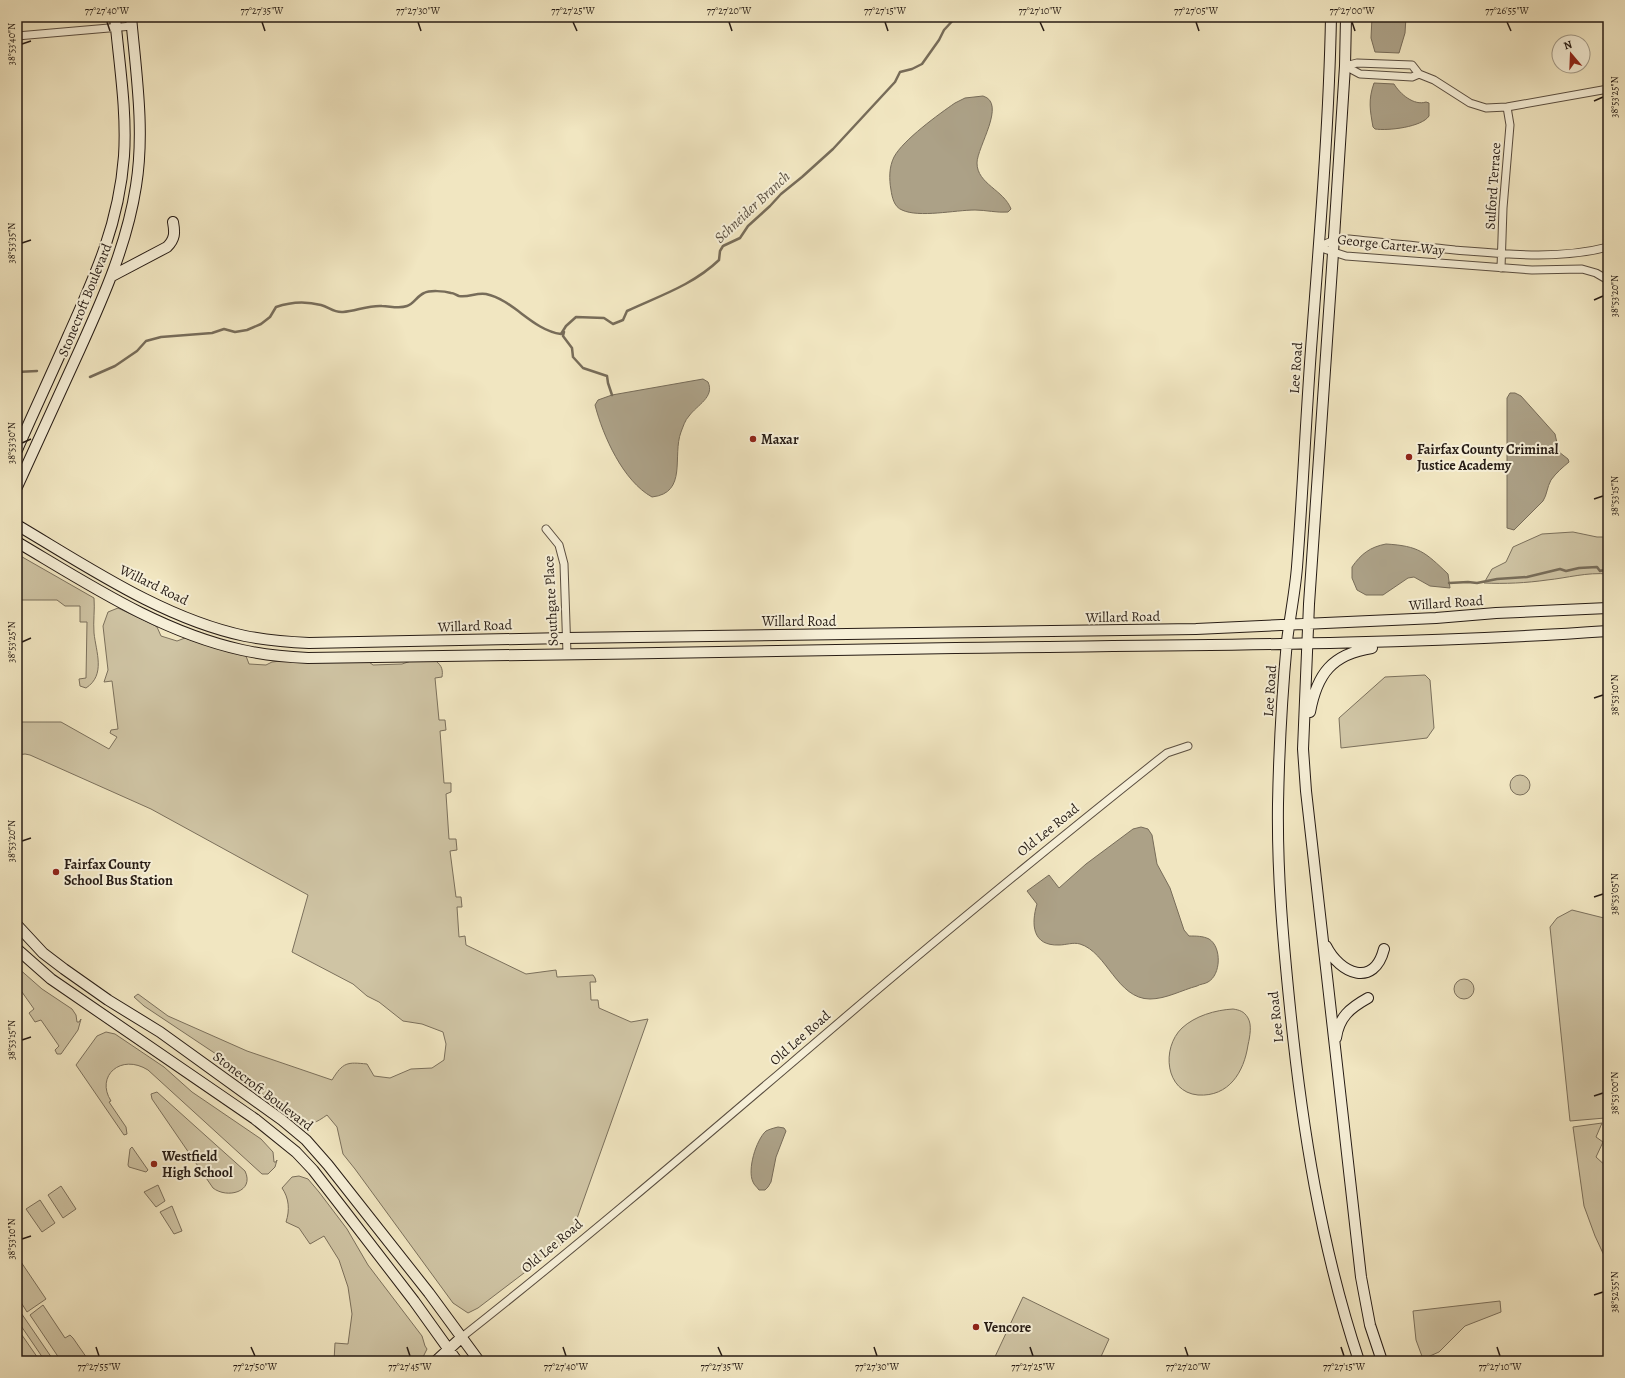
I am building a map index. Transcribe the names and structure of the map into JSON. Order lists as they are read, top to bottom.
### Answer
{
  "streets": {
    "main road": [
      "Stonecroft Boulevard",
      "Lee Road",
      "Willard Road",
      "Old Lee Road"
    ],
    "street": ["Sulford Terrace", "George Carter Way", "Southgate Place"]
  },
  "crossings": [
    ["Sulford Terrace", "George Carter Way"],
    ["George Carter Way", "Lee Road"],
    ["Stonecroft Boulevard", "Old Lee Road"],
    ["Lee Road", "Willard Road"],
    ["Willard Road", "Southgate Place"]
  ],
  "water": ["Schneider Branch"],
  "places": [
    "Maxar",
    "Fairfax County Criminal Justice Academy",
    "Fairfax County School Bus Station",
    "Westfield High School",
    "Vencore"
  ],
  "north": "top",
  "coordinates": [
    "77°27'40\"W",
    "77°27'35\"W",
    "77°27'30\"W",
    "77°27'25\"W",
    "77°27'20\"W",
    "77°27'15\"W",
    "77°27'10\"W",
    "77°27'05\"W",
    "77°27'00\"W",
    "77°26'55\"W",
    "38°53'40\"N",
    "38°53'25\"N",
    "38°53'35\"N",
    "38°53'20\"N",
    "38°53'30\"N",
    "38°53'15\"N",
    "38°53'10\"N",
    "38°53'05\"N",
    "38°53'00\"N",
    "38°52'55\"N",
    "77°27'55\"W",
    "77°27'50\"W",
    "77°27'45\"W"
  ]
}
